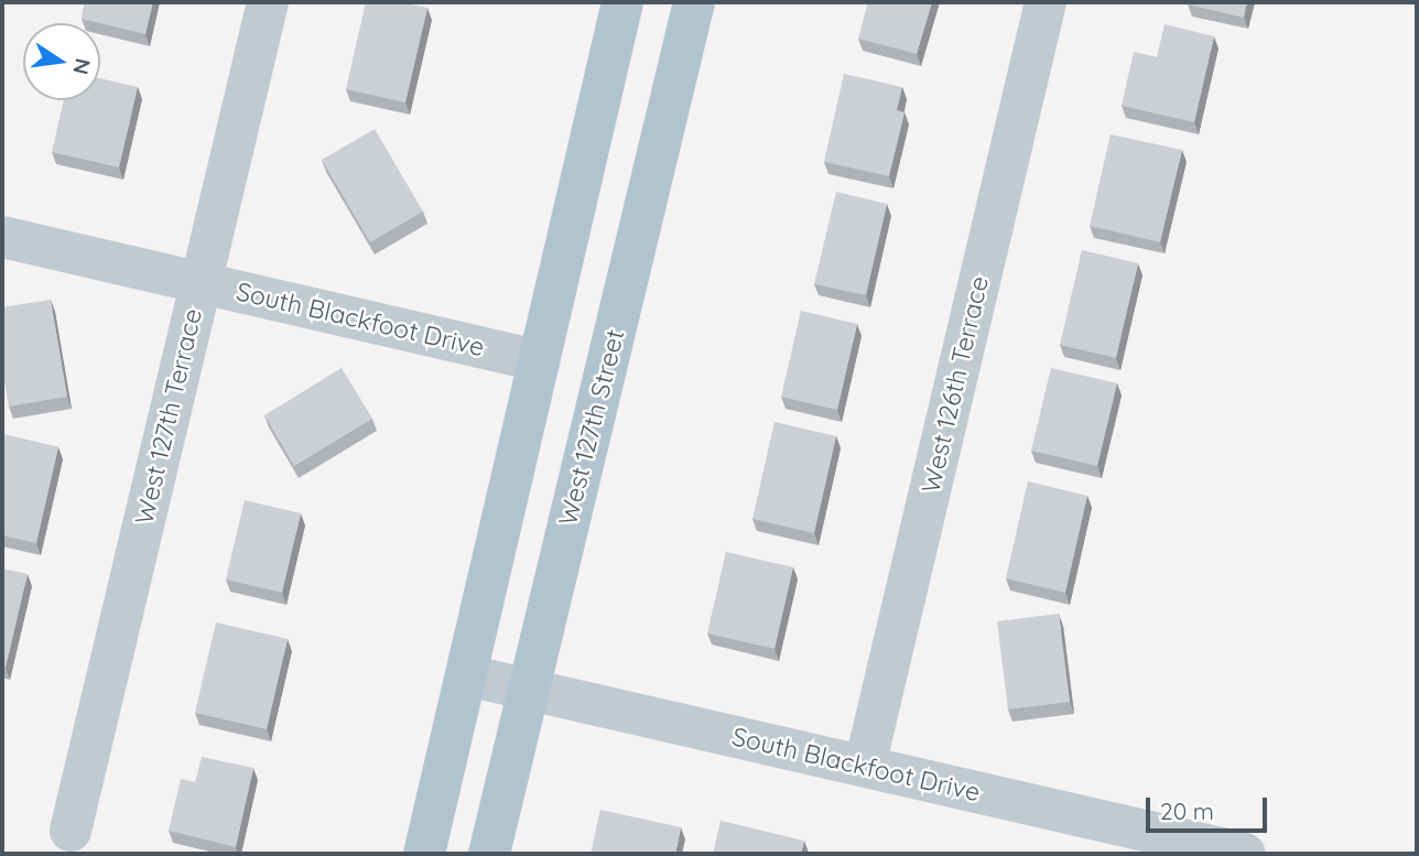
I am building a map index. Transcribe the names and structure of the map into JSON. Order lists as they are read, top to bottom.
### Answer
{
  "streets": {
    "main road": ["West 127th Street"],
    "street": ["South Blackfoot Drive", "West 126th Terrace", "West 127th Terrace"]
  },
  "crossings": [
    ["South Blackfoot Drive", "West 126th Terrace"],
    ["South Blackfoot Drive", "West 127th Terrace"],
    ["South Blackfoot Drive", "West 127th Street"]
  ],
  "scale_bar": "20 m",
  "north": "right"
}
